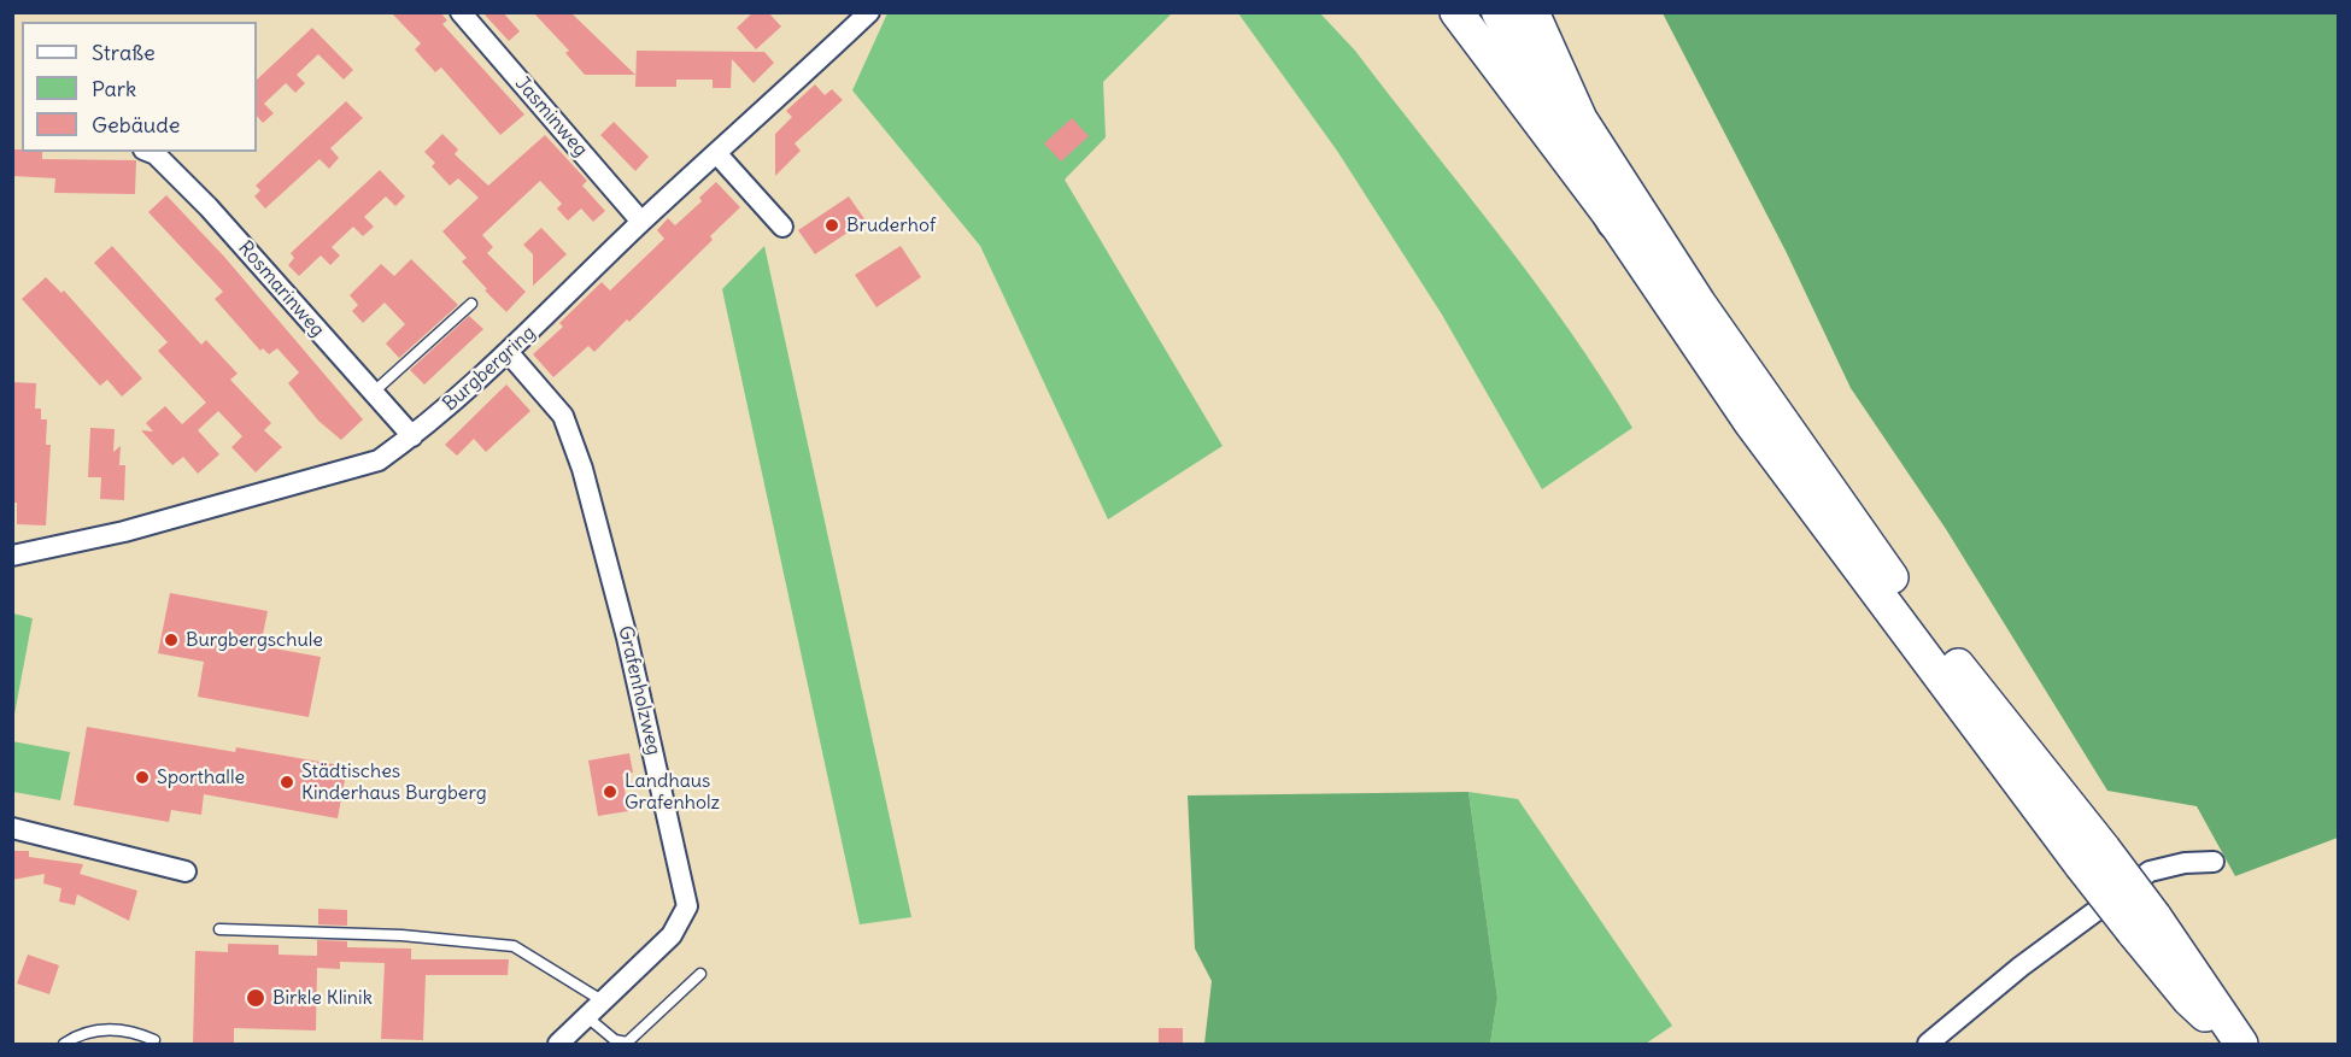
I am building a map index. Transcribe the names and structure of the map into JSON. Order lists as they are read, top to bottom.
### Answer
{
  "streets": {
    "street": [
      "Jasminweg",
      "Rosmarinweg",
      "Burgbergring",
      "Grafenholzweg"
    ]
  },
  "crossings": [
    ["Jasminweg", "Burgbergring"],
    ["Rosmarinweg", "Burgbergring"],
    ["Burgbergring", "Grafenholzweg"]
  ],
  "places": [
    "Bruderhof",
    "Burgbergschule",
    "Sporthalle",
    "Städtisches Kinderhaus Burgberg",
    "Landhaus Grafenholz",
    "Birkle Klinik"
  ],
  "legend": ["Straße", "Park", "Gebäude"]
}
